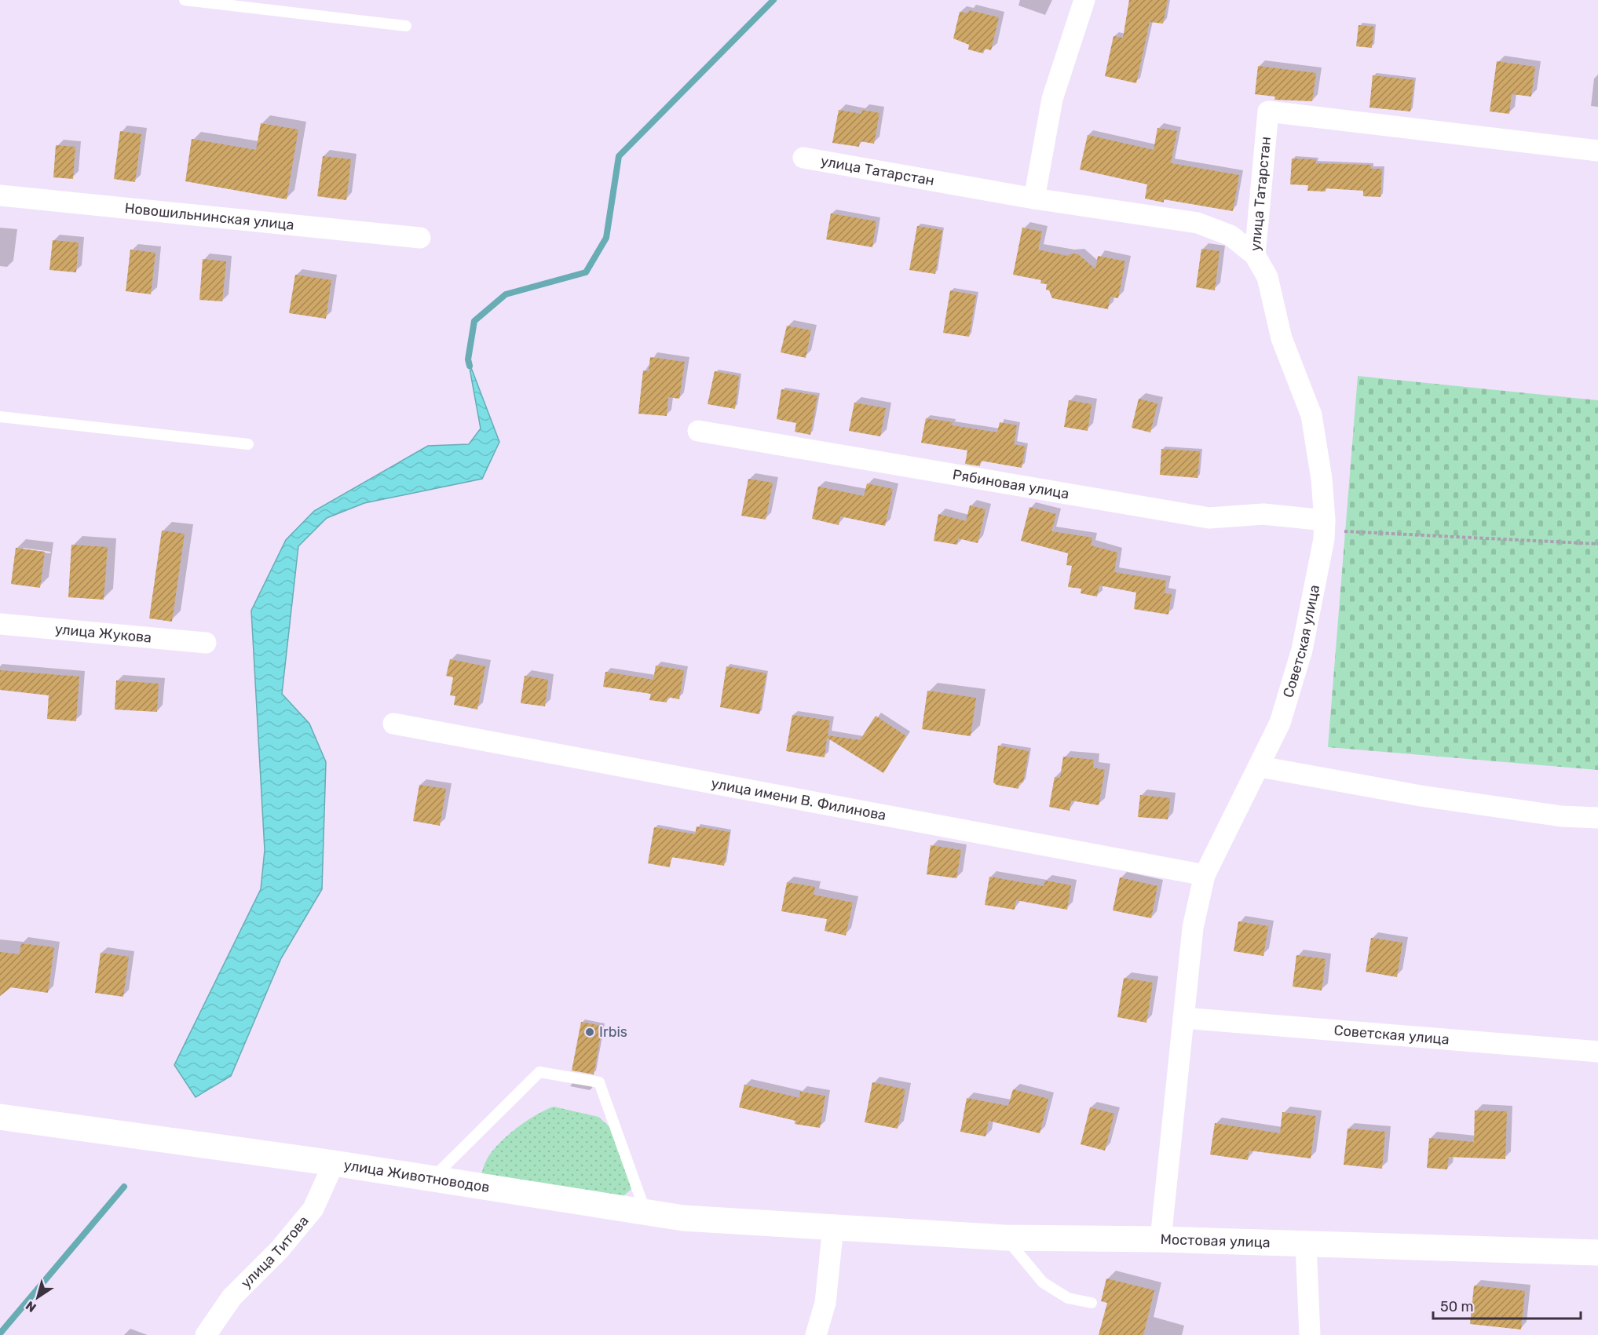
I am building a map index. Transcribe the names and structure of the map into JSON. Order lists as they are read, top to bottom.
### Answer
{
  "streets": {
    "main road": ["улица Животноводов", "Мостовая улица"],
    "street": [
      "улица Татарстан",
      "Новошильнинская улица",
      "Рябиновая улица",
      "улица Жукова",
      "Советская улица",
      "улица имени В. Филинова",
      "улица Титова"
    ]
  },
  "crossings": [
    ["улица Татарстан", "Советская улица"],
    ["Рябиновая улица", "Советская улица"],
    ["Советская улица", "улица имени В. Филинова"],
    ["Советская улица", "Мостовая улица"],
    ["улица Животноводов", "Мостовая улица"],
    ["улица Животноводов", "улица Титова"]
  ],
  "places": ["Irbis"],
  "scale_bar": "50 m",
  "north": "bottom left"
}
